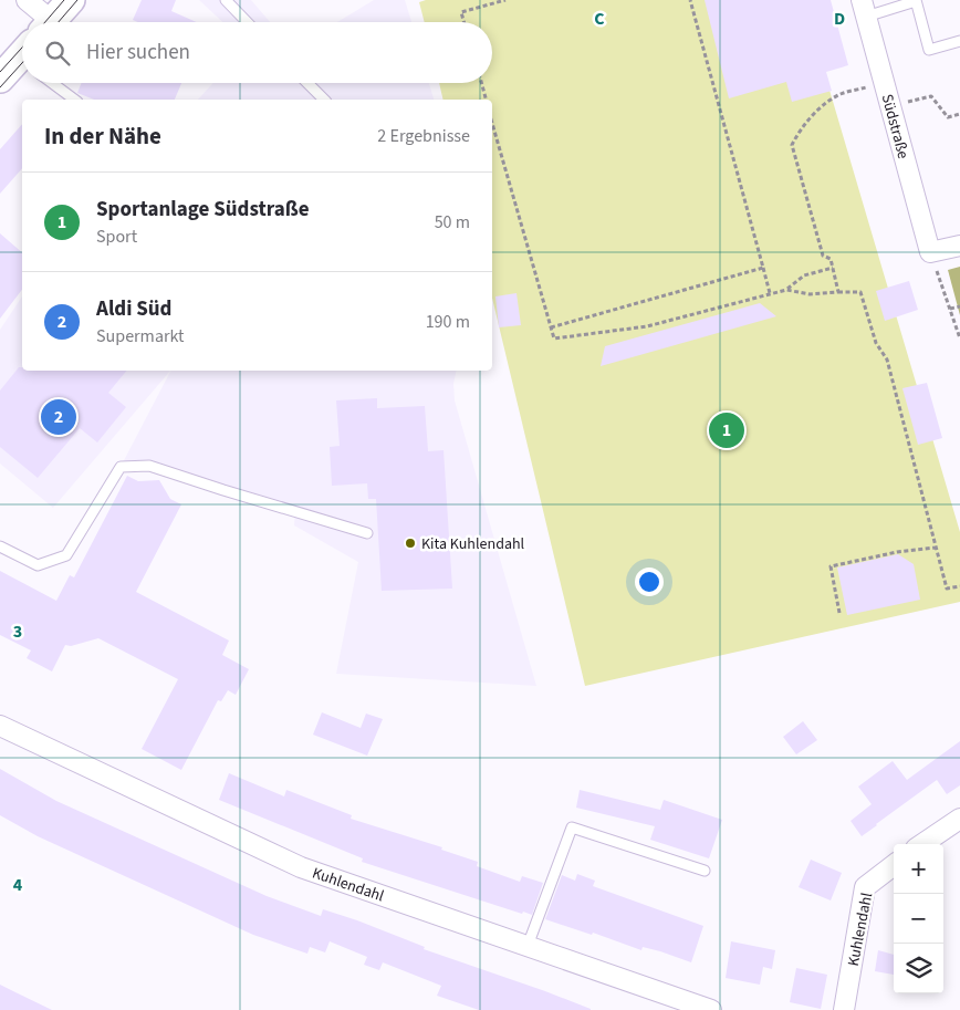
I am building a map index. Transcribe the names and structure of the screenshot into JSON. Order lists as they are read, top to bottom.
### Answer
{
  "streets": {
    "street": ["Südstraße", "Kuhlendahl"]
  },
  "places": ["Kita Kuhlendahl"],
  "page": {
    "search": "Hier suchen",
    "heading": ["In der Nähe", "2 Ergebnisse"],
    "list": [
      {
        "mark": "1",
        "name": "Sportanlage Südstraße",
        "note": "Sport",
        "value": "50 m"
      },
      {
        "mark": "2",
        "name": "Aldi Süd",
        "note": "Supermarkt",
        "value": "190 m"
      }
    ],
    "pins": ["2", "1"],
    "map_buttons": ["+", "−"]
  },
  "grid": {
    "columns": ["C", "D"],
    "rows": ["3", "4"]
  }
}
